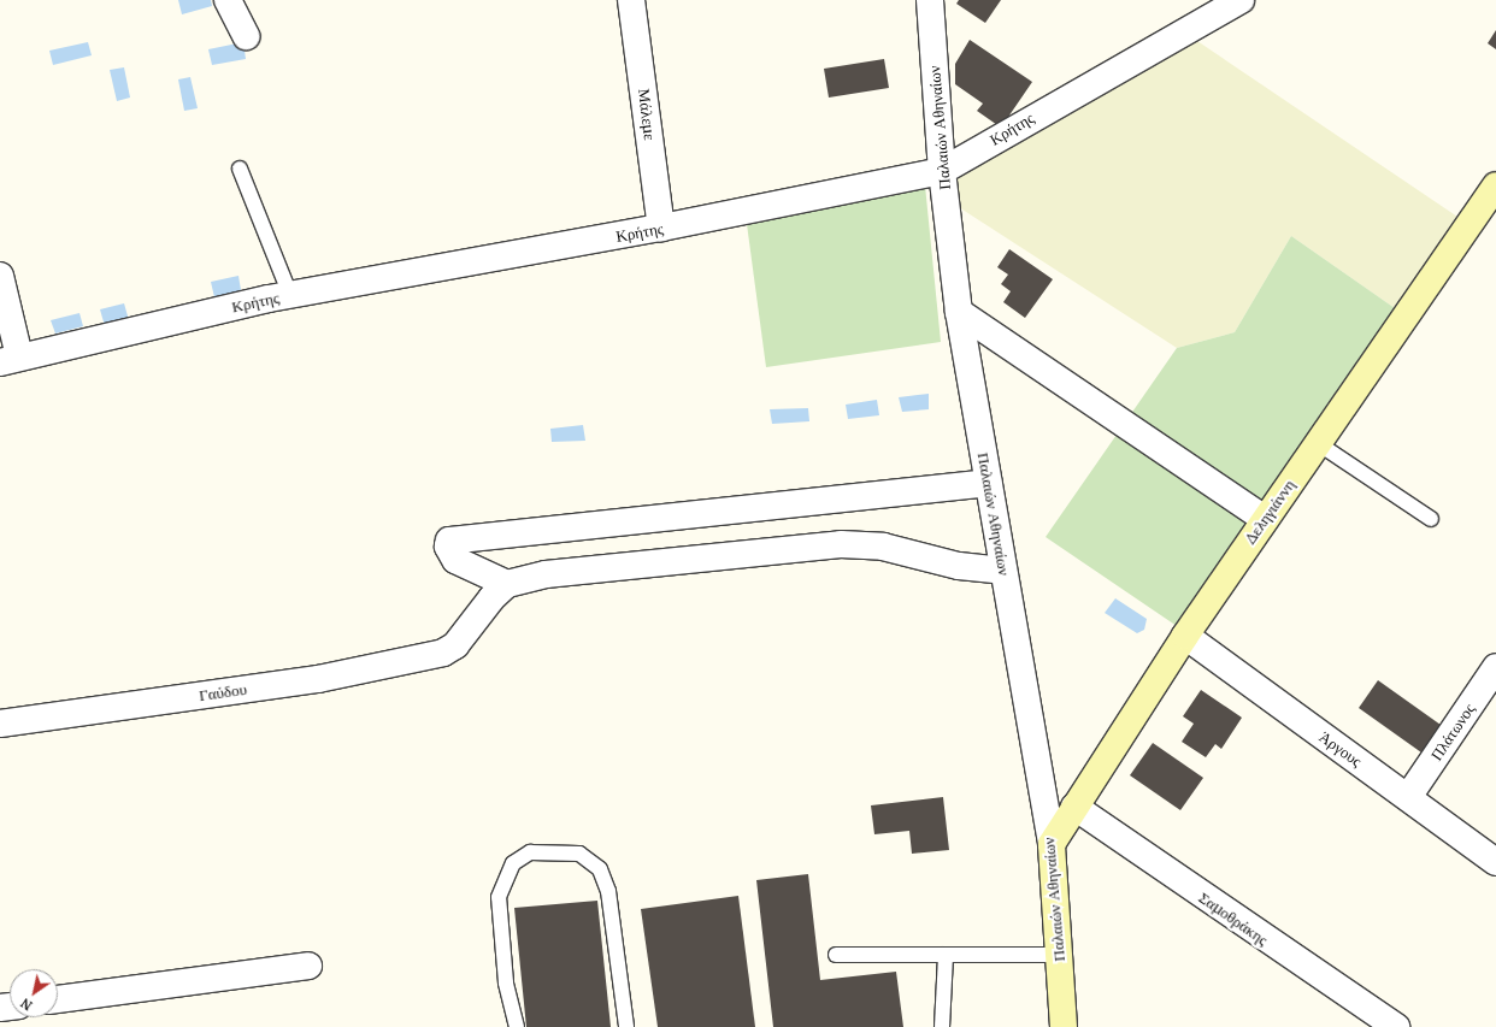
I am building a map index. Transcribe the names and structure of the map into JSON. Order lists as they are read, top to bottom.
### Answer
{
  "streets": {
    "street": [
      "Μάλεμε",
      "Παλαιών Αθηναίων",
      "Κρήτης",
      "Δεληγιάννη",
      "Γαύδου",
      "Πλάτωνος",
      "Άργους",
      "Σαμοθράκης"
    ]
  },
  "crossings": [
    ["Μάλεμε", "Κρήτης"],
    ["Παλαιών Αθηναίων", "Κρήτης"],
    ["Παλαιών Αθηναίων", "Δεληγιάννη"],
    ["Δεληγιάννη", "Άργους"],
    ["Δεληγιάννη", "Σαμοθράκης"],
    ["Πλάτωνος", "Άργους"]
  ],
  "north": "bottom left"
}
